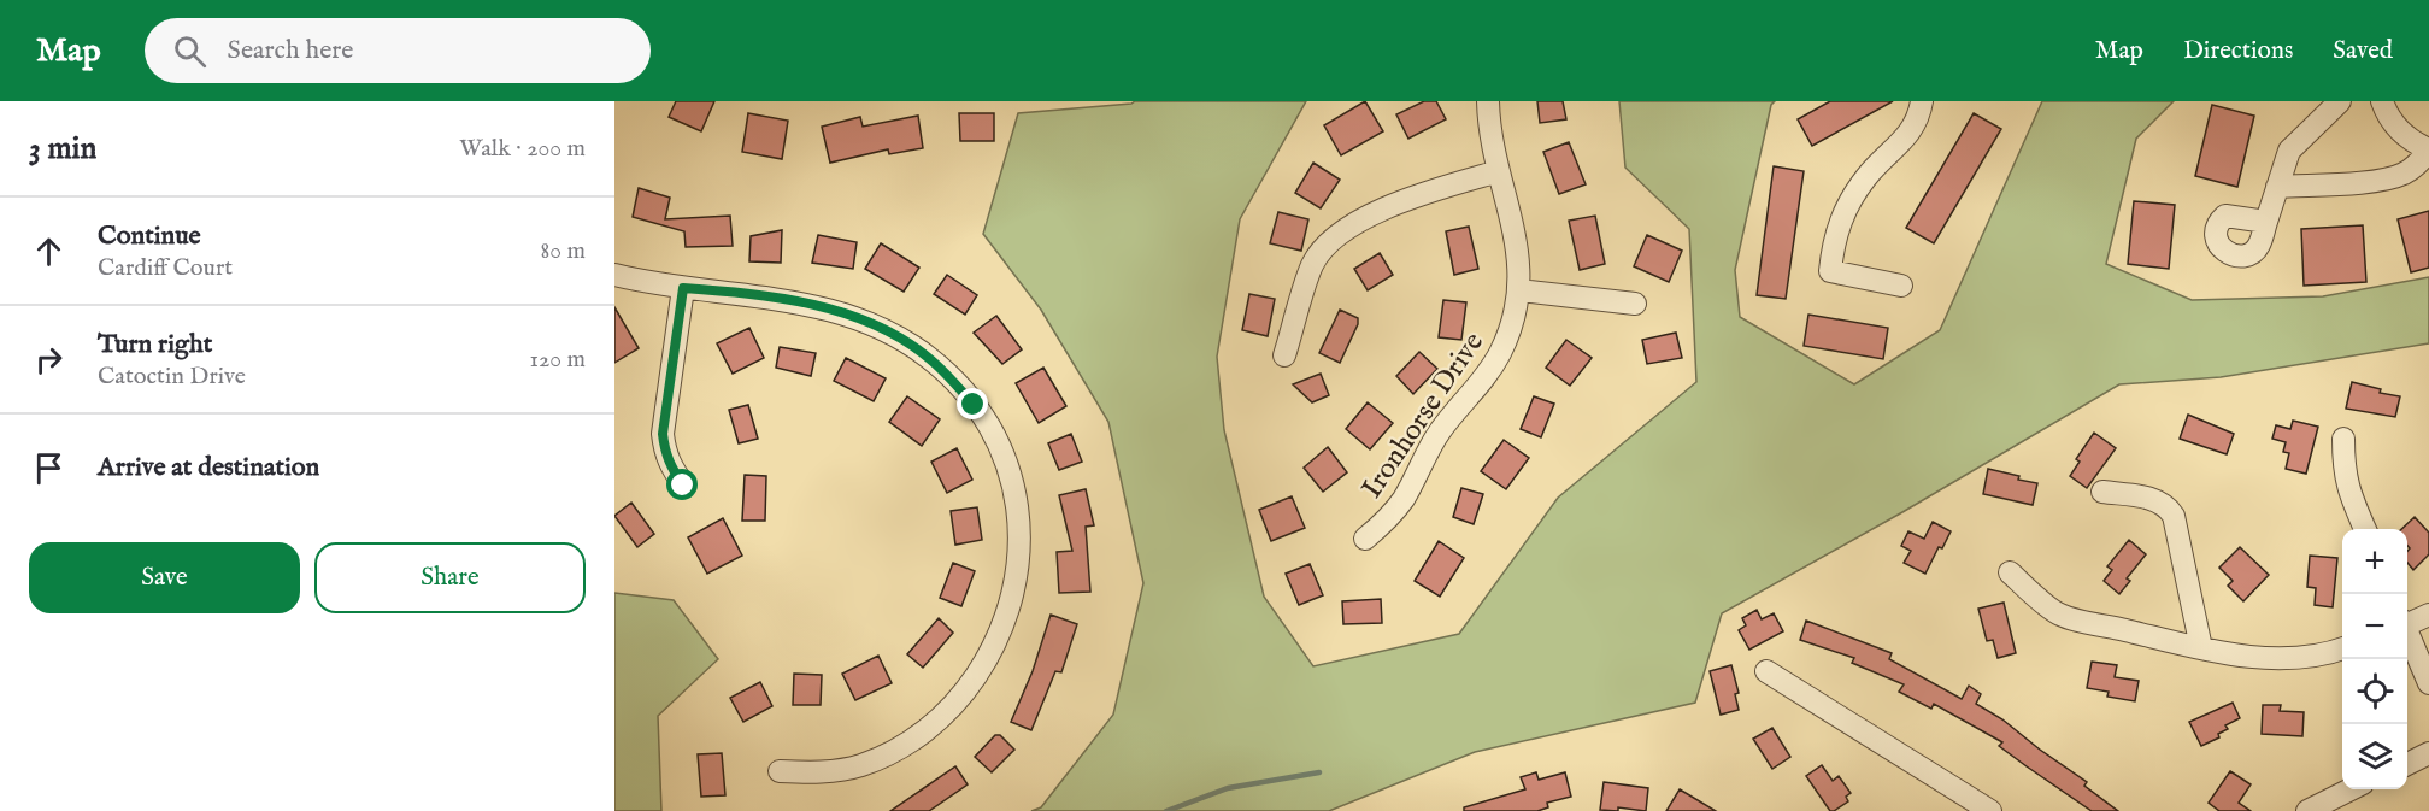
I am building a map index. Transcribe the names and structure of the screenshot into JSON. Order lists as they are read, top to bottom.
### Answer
{
  "streets": {
    "street": ["Ironhorse Drive"]
  },
  "page": {
    "header": "Map",
    "search": "Search here",
    "nav": ["Map", "Directions", "Saved"],
    "heading": ["3 min", "Walk · 200 m"],
    "list": [
      ["Continue", "Cardiff Court", "80 m"],
      ["Turn right", "Catoctin Drive", "120 m"],
      "Arrive at destination"
    ],
    "buttons": ["Save", "Share"],
    "map_buttons": ["+", "−"]
  }
}
